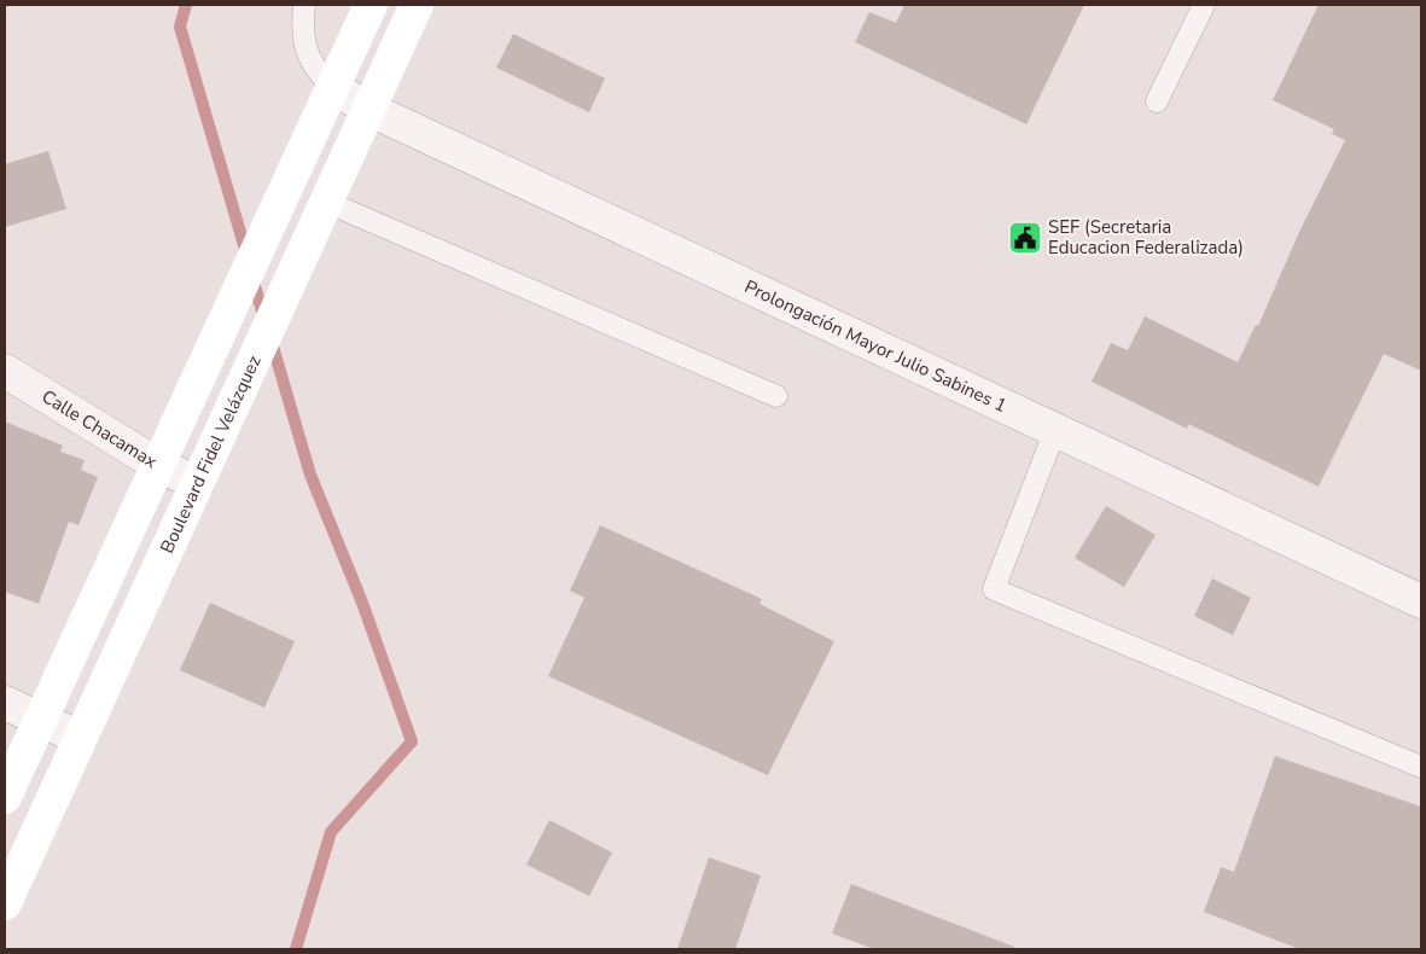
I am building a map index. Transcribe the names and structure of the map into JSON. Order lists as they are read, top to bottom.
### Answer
{
  "streets": {
    "main road": ["Boulevard Fidel Velázquez"],
    "street": ["Prolongación Mayor Julio Sabines 1", "Calle Chacamax"]
  },
  "crossings": [
    ["Prolongación Mayor Julio Sabines 1", "Boulevard Fidel Velázquez"],
    ["Calle Chacamax", "Boulevard Fidel Velázquez"]
  ],
  "places": {
    "public building": ["SEF (Secretaria Educacion Federalizada)"]
  }
}
